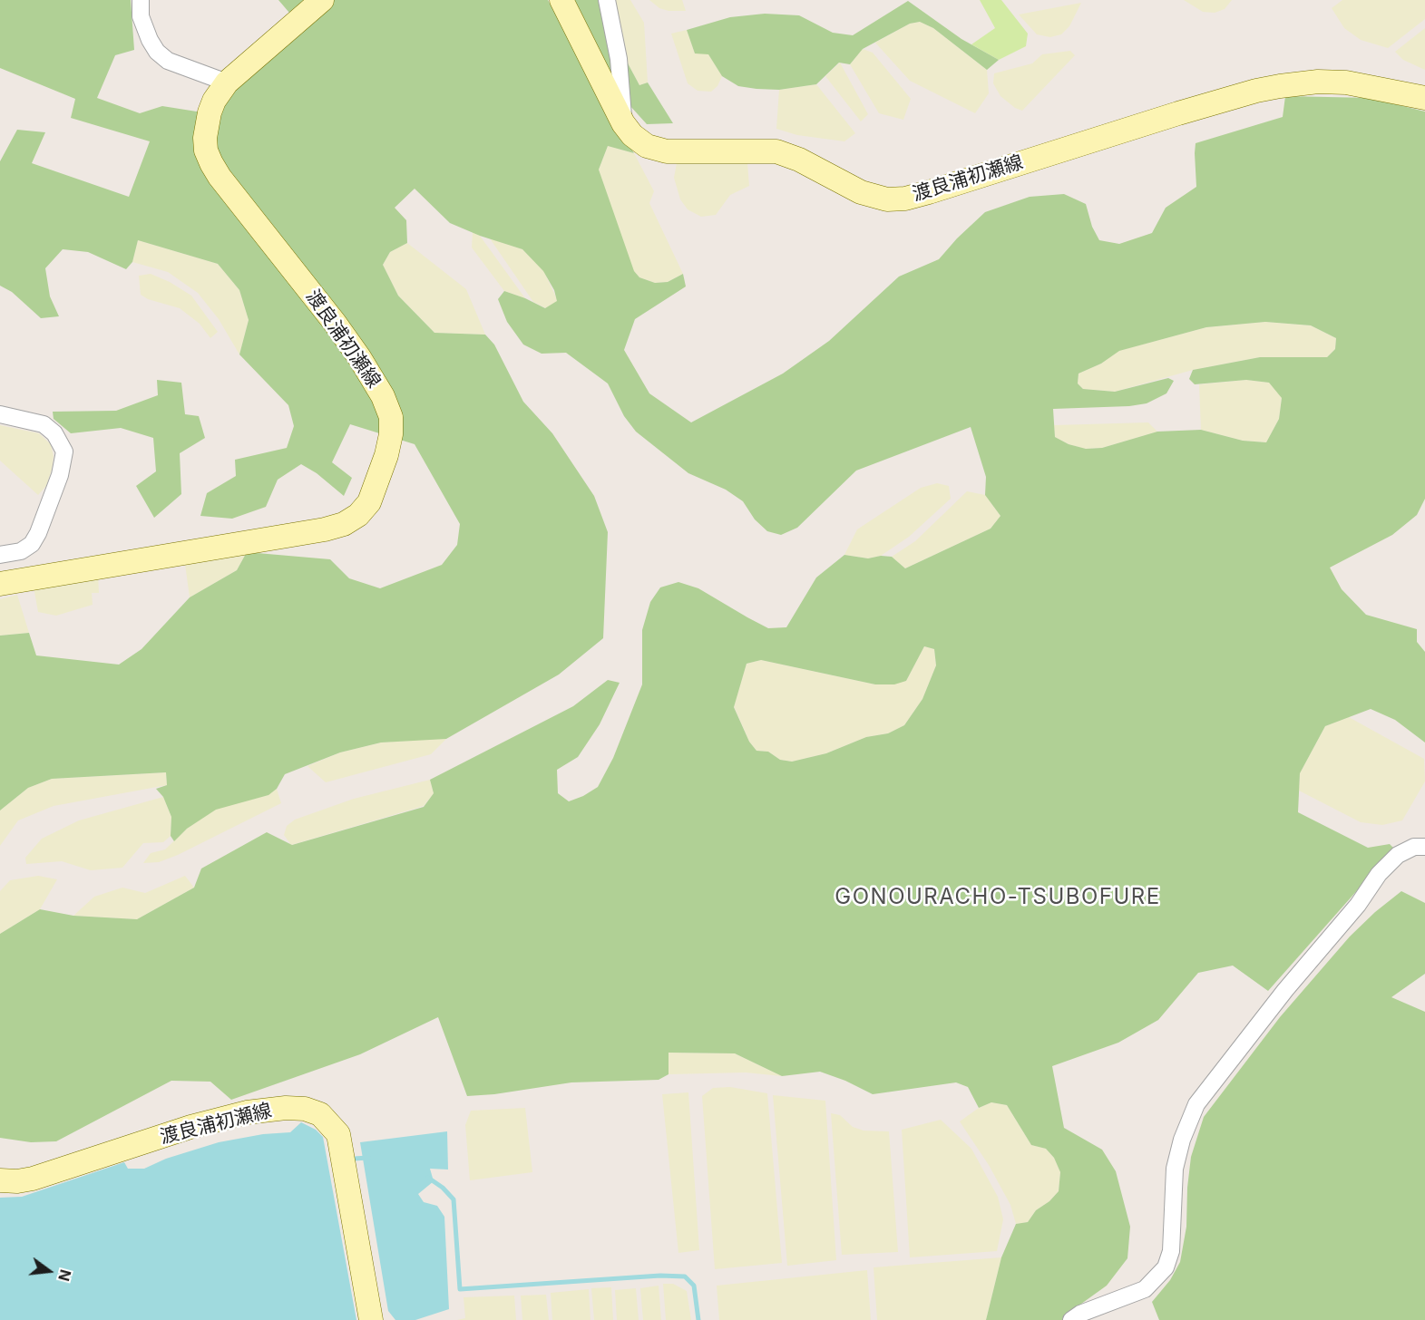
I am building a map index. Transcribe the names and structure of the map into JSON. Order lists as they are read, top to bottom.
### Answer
{
  "streets": {
    "main road": ["渡良浦初瀬線"]
  },
  "districts": ["GONOURACHO-TSUBOFURE"],
  "north": "right"
}
